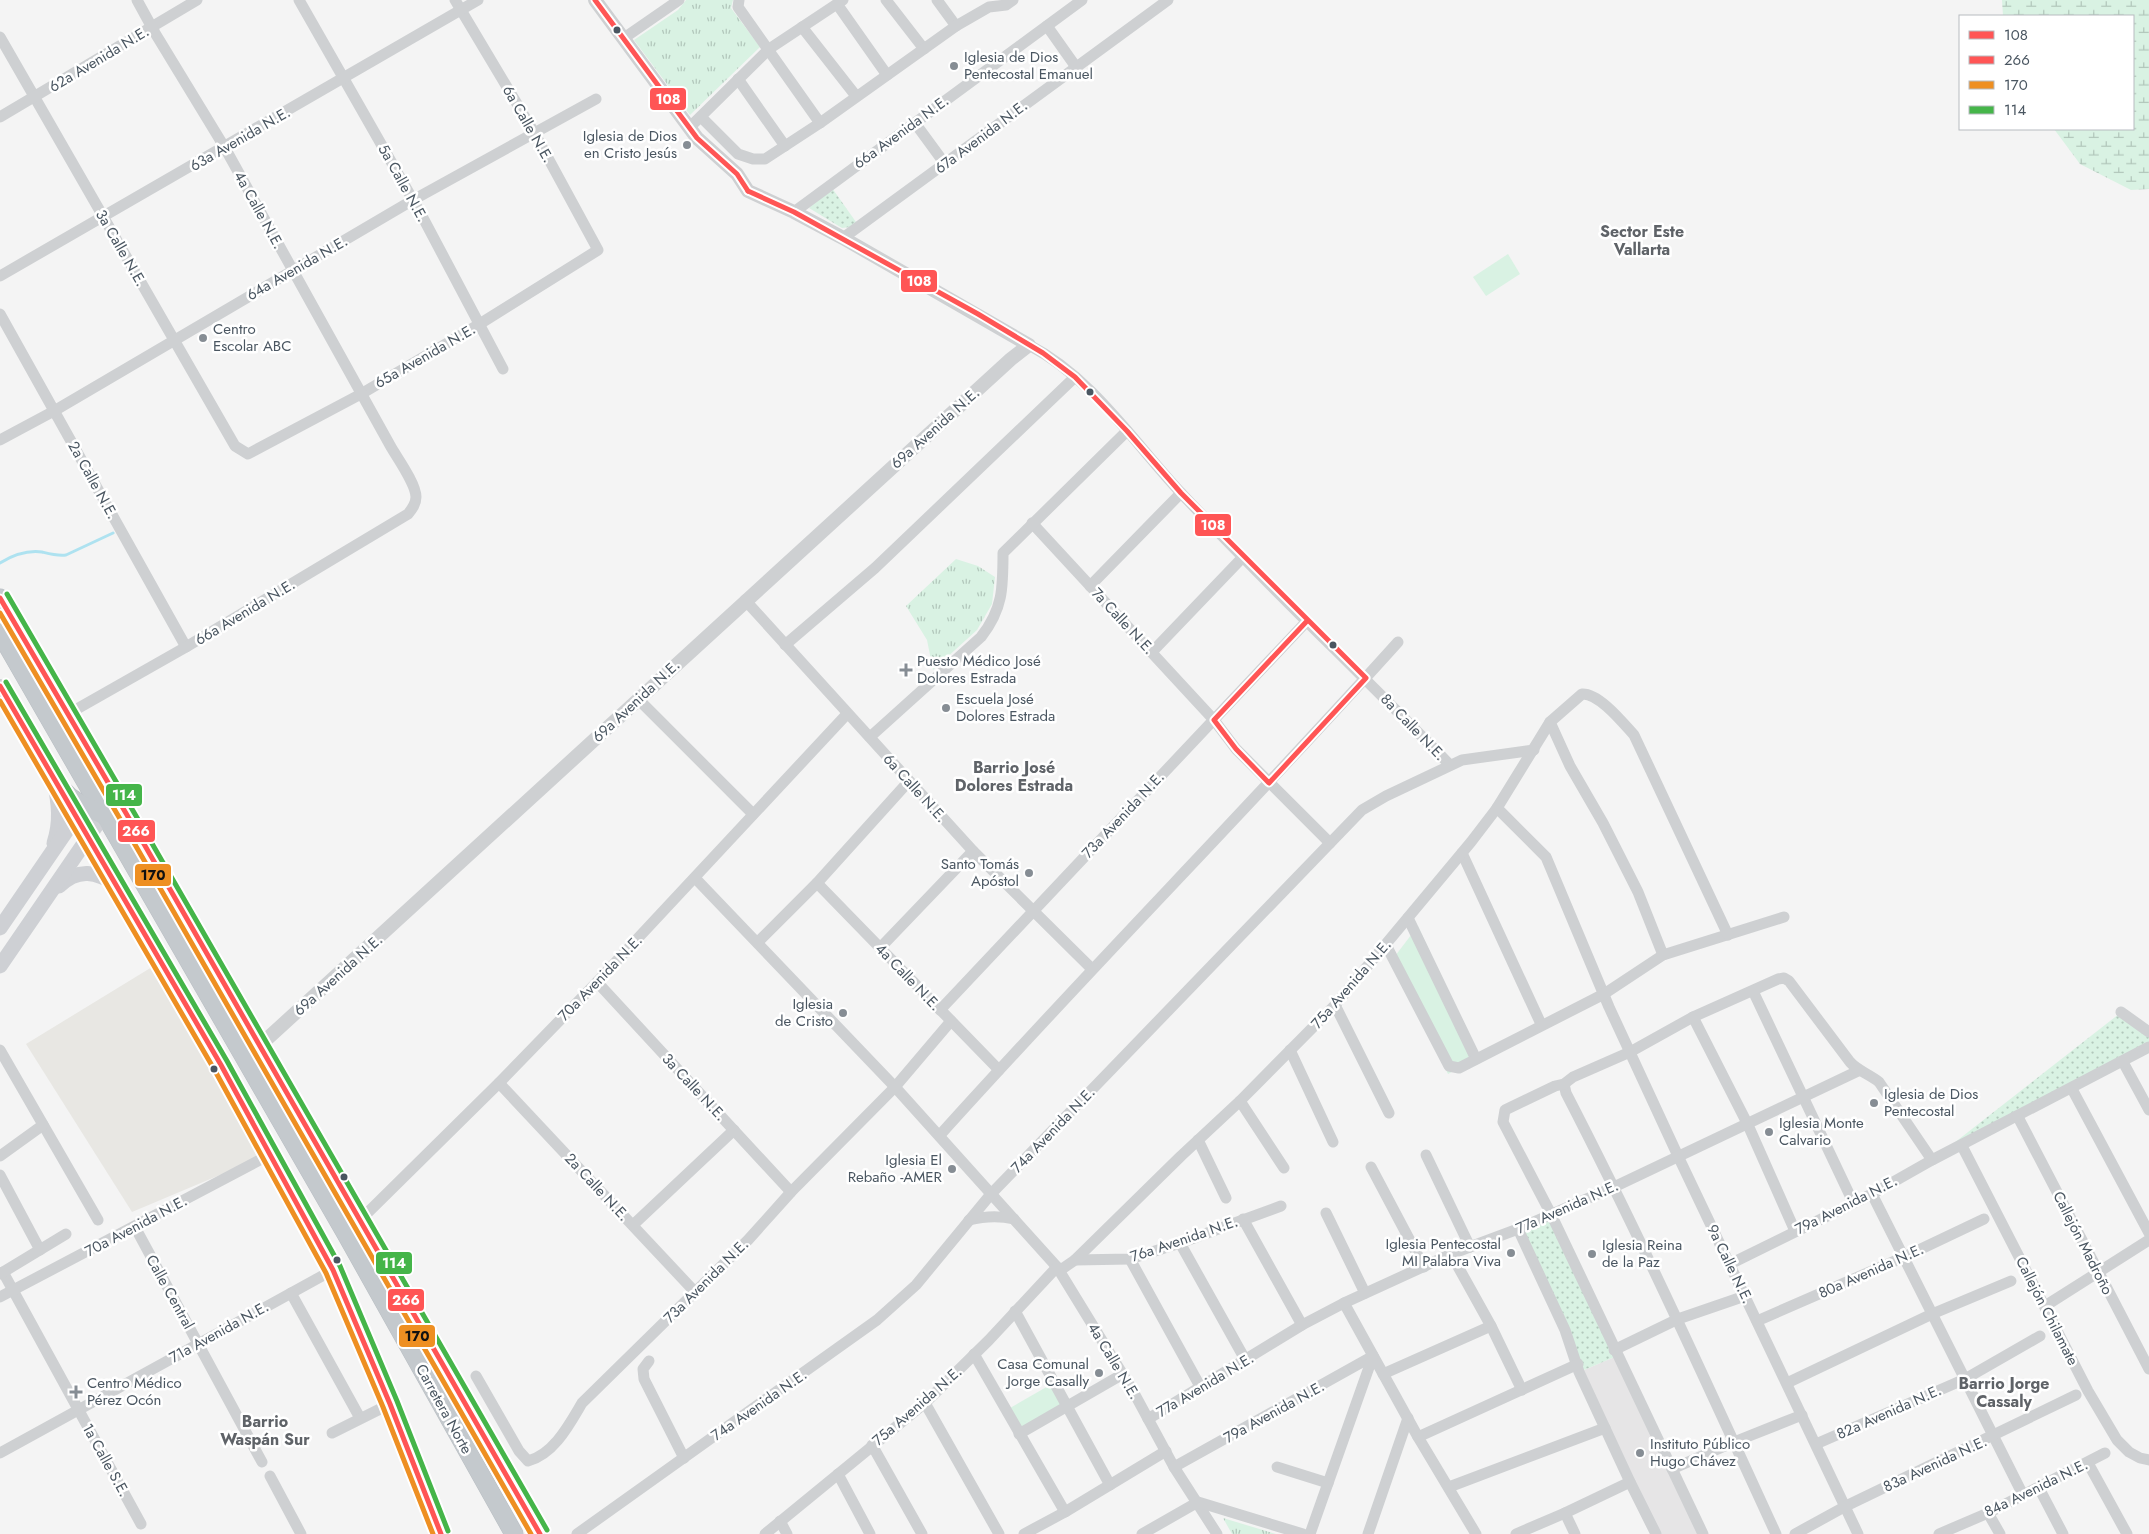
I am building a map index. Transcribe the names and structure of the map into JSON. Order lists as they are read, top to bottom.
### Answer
{
  "streets": {
    "highway": ["Carretera Norte"],
    "street": [
      "62a Avenida N.E.",
      "6a Calle N.E.",
      "66a Avenida N.E.",
      "67a Avenida N.E.",
      "63a Avenida N.E.",
      "5a Calle N.E.",
      "4a Calle N.E.",
      "3a Calle N.E.",
      "64a Avenida N.E.",
      "65a Avenida N.E.",
      "69a Avenida N.E.",
      "2a Calle N.E.",
      "7a Calle N.E.",
      "8a Calle N.E.",
      "73a Avenida N.E.",
      "70a Avenida N.E.",
      "75a Avenida N.E.",
      "74a Avenida N.E.",
      "79a Avenida N.E.",
      "77a Avenida N.E.",
      "76a Avenida N.E.",
      "Callejón Madroño",
      "9a Calle N.E.",
      "80a Avenida N.E.",
      "Calle Central",
      "Callejón Chilamate",
      "71a Avenida N.E.",
      "82a Avenida N.E.",
      "1a Calle S.E.",
      "83a Avenida N.E.",
      "84a Avenida N.E."
    ]
  },
  "crossings": [
    ["62a Avenida N.E.", "4a Calle N.E."],
    ["62a Avenida N.E.", "3a Calle N.E."],
    ["6a Calle N.E.", "63a Avenida N.E."],
    ["6a Calle N.E.", "64a Avenida N.E."],
    ["6a Calle N.E.", "65a Avenida N.E."],
    ["6a Calle N.E.", "69a Avenida N.E."],
    ["6a Calle N.E.", "73a Avenida N.E."],
    ["6a Calle N.E.", "70a Avenida N.E."],
    ["66a Avenida N.E.", "4a Calle N.E."],
    ["66a Avenida N.E.", "2a Calle N.E."],
    ["66a Avenida N.E.", "8a Calle N.E."],
    ["66a Avenida N.E.", "Carretera Norte"],
    ["67a Avenida N.E.", "8a Calle N.E."],
    ["63a Avenida N.E.", "5a Calle N.E."],
    ["63a Avenida N.E.", "4a Calle N.E."],
    ["63a Avenida N.E.", "3a Calle N.E."],
    ["5a Calle N.E.", "64a Avenida N.E."],
    ["5a Calle N.E.", "65a Avenida N.E."],
    ["4a Calle N.E.", "64a Avenida N.E."],
    ["4a Calle N.E.", "65a Avenida N.E."],
    ["4a Calle N.E.", "73a Avenida N.E."],
    ["4a Calle N.E.", "70a Avenida N.E."],
    ["4a Calle N.E.", "75a Avenida N.E."],
    ["4a Calle N.E.", "74a Avenida N.E."],
    ["4a Calle N.E.", "79a Avenida N.E."],
    ["4a Calle N.E.", "77a Avenida N.E."],
    ["3a Calle N.E.", "64a Avenida N.E."],
    ["3a Calle N.E.", "65a Avenida N.E."],
    ["3a Calle N.E.", "73a Avenida N.E."],
    ["3a Calle N.E.", "70a Avenida N.E."],
    ["64a Avenida N.E.", "2a Calle N.E."],
    ["69a Avenida N.E.", "8a Calle N.E."],
    ["69a Avenida N.E.", "Carretera Norte"],
    ["2a Calle N.E.", "73a Avenida N.E."],
    ["2a Calle N.E.", "70a Avenida N.E."],
    ["7a Calle N.E.", "73a Avenida N.E."],
    ["8a Calle N.E.", "73a Avenida N.E."],
    ["8a Calle N.E.", "74a Avenida N.E."],
    ["70a Avenida N.E.", "Calle Central"],
    ["70a Avenida N.E.", "Carretera Norte"],
    ["70a Avenida N.E.", "1a Calle S.E."],
    ["75a Avenida N.E.", "74a Avenida N.E."],
    ["75a Avenida N.E.", "76a Avenida N.E."],
    ["75a Avenida N.E.", "9a Calle N.E."],
    ["79a Avenida N.E.", "Callejón Madroño"],
    ["79a Avenida N.E.", "9a Calle N.E."],
    ["79a Avenida N.E.", "Callejón Chilamate"],
    ["77a Avenida N.E.", "9a Calle N.E."],
    ["9a Calle N.E.", "80a Avenida N.E."],
    ["9a Calle N.E.", "82a Avenida N.E."],
    ["9a Calle N.E.", "83a Avenida N.E."],
    ["Calle Central", "71a Avenida N.E."],
    ["71a Avenida N.E.", "1a Calle S.E."]
  ],
  "districts": [
    "Sector Este Vallarta",
    "Barrio José Dolores Estrada",
    "Barrio Jorge Cassaly",
    "Barrio Waspán Sur"
  ],
  "places": {
    "other": [
      "Iglesia de Dios Pentecostal Emanuel",
      "Iglesia de Dios en Cristo Jesús",
      "Centro Escolar ABC",
      "Escuela José Dolores Estrada",
      "Santo Tomás Apóstol",
      "Iglesia de Cristo",
      "Iglesia de Dios Pentecostal",
      "Iglesia Monte Calvario",
      "Iglesia El Rebaño -AMER",
      "Iglesia Pentecostal MI Palabra Viva",
      "Iglesia Reina de la Paz",
      "Casa Comunal Jorge Casally",
      "Instituto Público Hugo Chávez"
    ],
    "health": ["Puesto Médico José Dolores Estrada", "Centro Médico Pérez Ocón"]
  },
  "lines": [
    "transit line 108",
    "transit line 114",
    "transit line 266",
    "transit line 170"
  ],
  "legend": [
    "108",
    "266",
    "170",
    "114"
  ]
}
